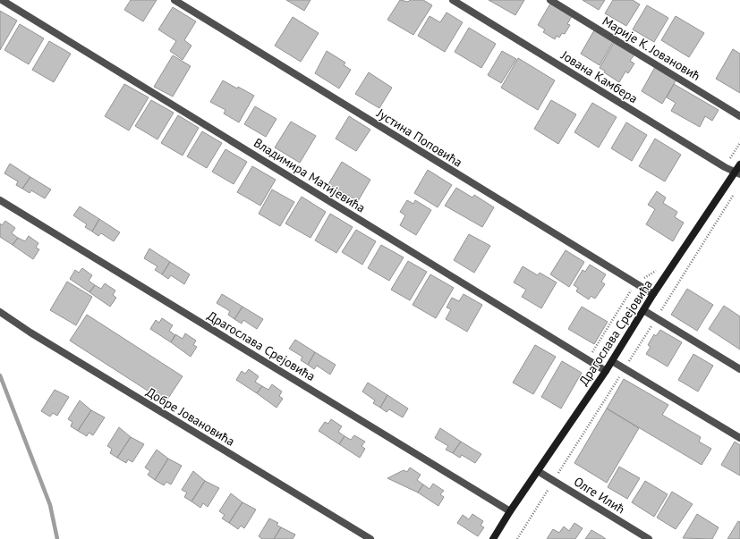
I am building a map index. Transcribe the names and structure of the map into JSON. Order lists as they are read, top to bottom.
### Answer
{
  "streets": {
    "street": [
      "Марије К. Јовановић",
      "Јована Камбера",
      "Јустина Поповића",
      "Владимира Матијевића",
      "Драгослава Срејовића",
      "Добре Јовановића",
      "Олге Илић"
    ]
  },
  "crossings": [
    ["Јована Камбера", "Драгослава Срејовића"],
    ["Јустина Поповића", "Драгослава Срејовића"],
    ["Владимира Матијевића", "Драгослава Срејовића"],
    ["Драгослава Срејовића", "Олге Илић"]
  ]
}
